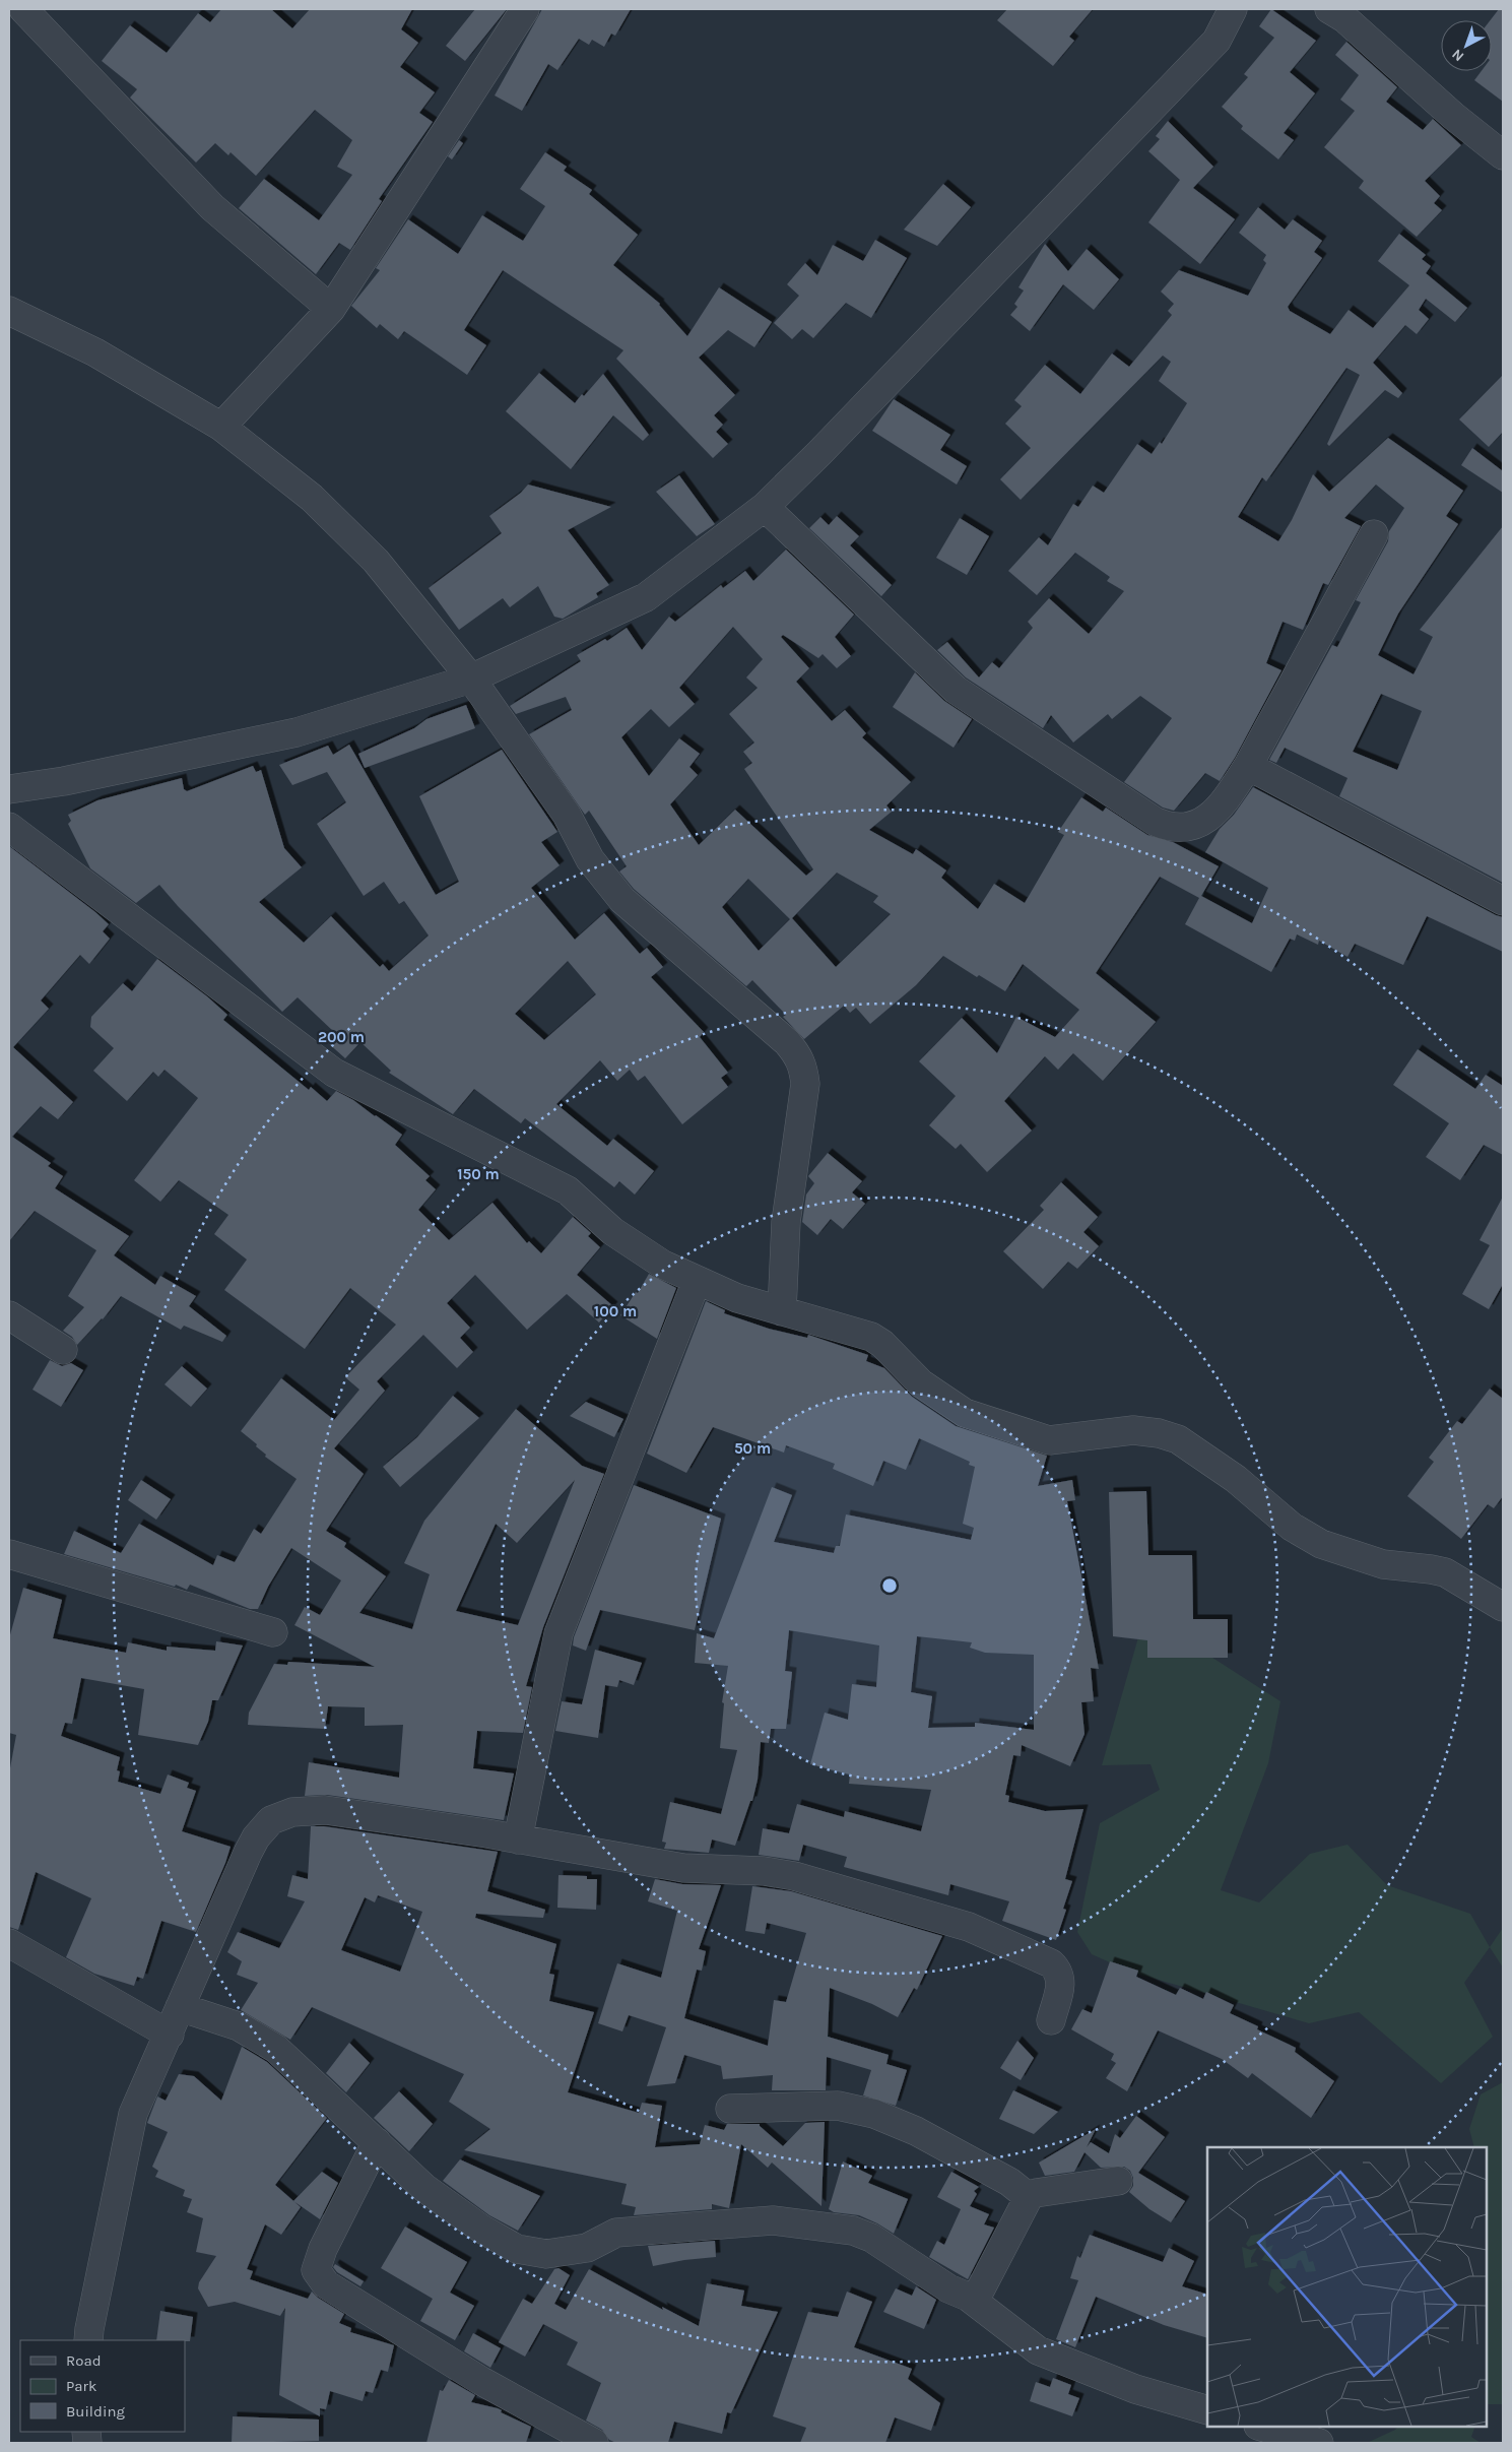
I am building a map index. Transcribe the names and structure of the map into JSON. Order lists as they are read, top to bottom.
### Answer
{
  "legend": ["Road", "Park", "Building"],
  "north": "bottom left",
  "rings": [
    "200 m",
    "150 m",
    "100 m",
    "50 m"
  ]
}
